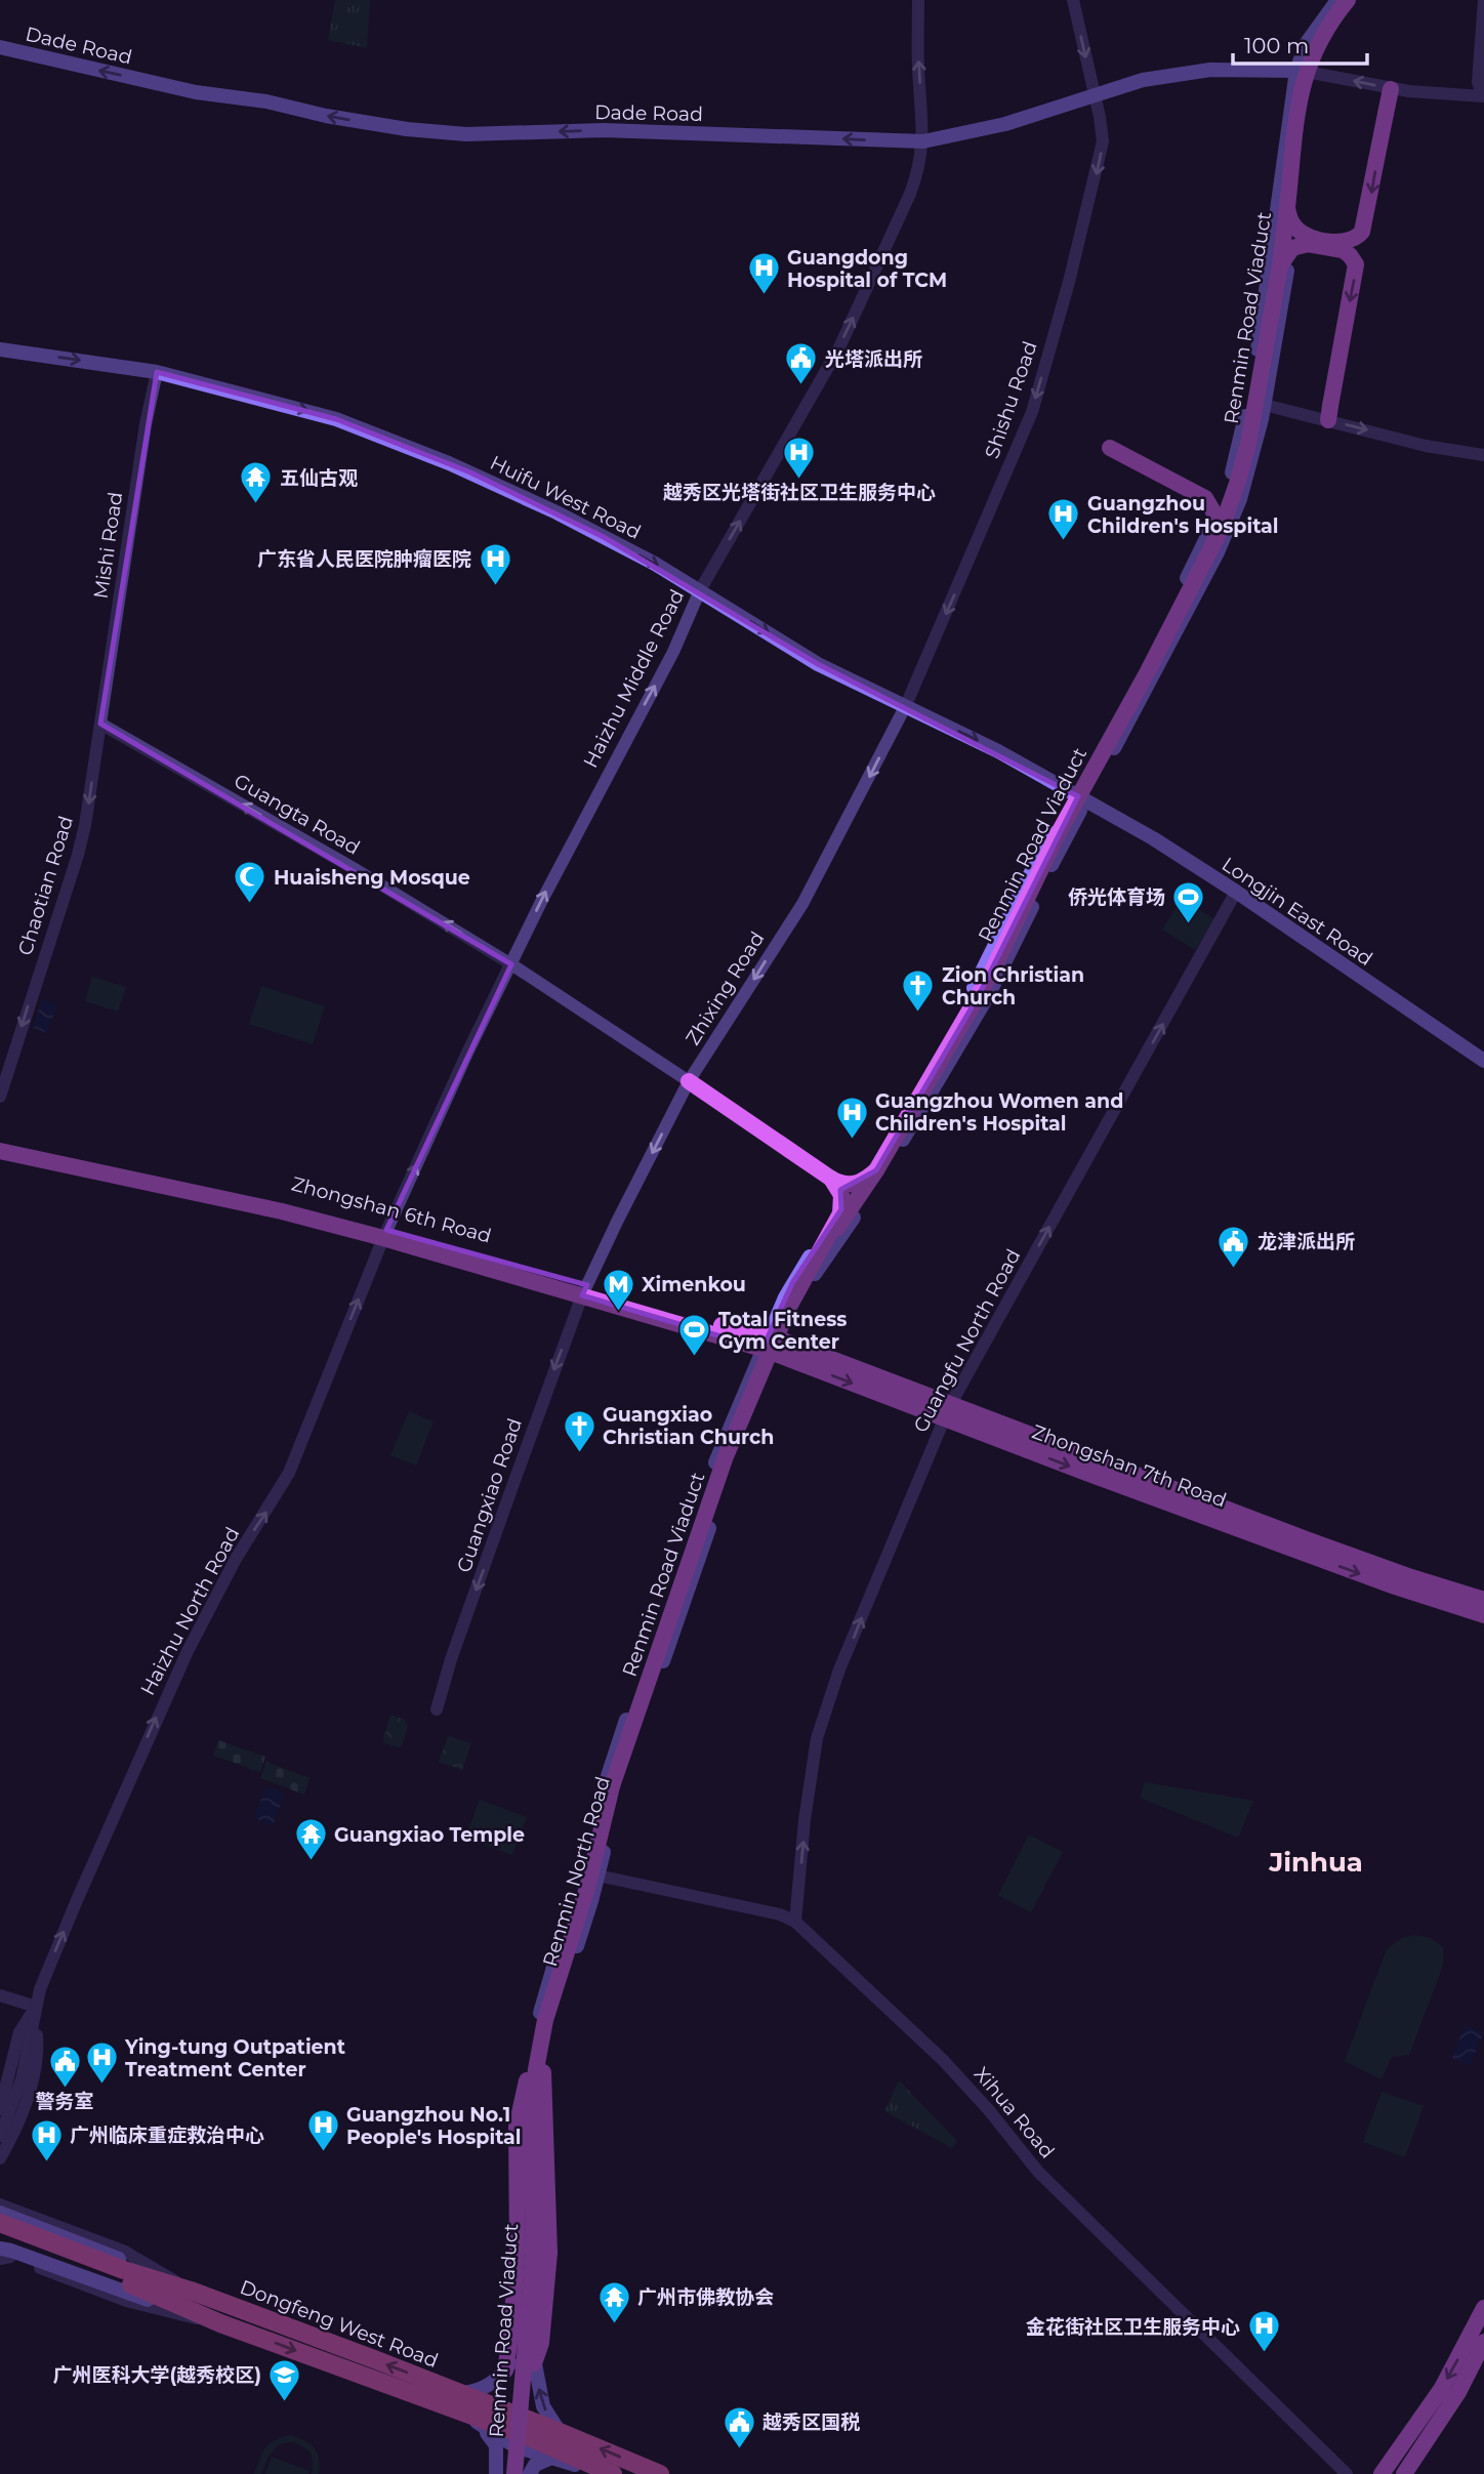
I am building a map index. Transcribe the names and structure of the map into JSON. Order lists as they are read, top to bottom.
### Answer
{
  "streets": {
    "highway": ["Dongfeng West Road"],
    "main road": [
      "Dade Road",
      "Renmin Road Viaduct",
      "Huifu West Road",
      "Longjin East Road",
      "Zhongshan 6th Road",
      "Zhongshan 7th Road",
      "Renmin North Road"
    ],
    "street": [
      "Shishu Road",
      "Mishi Road",
      "Haizhu Middle Road",
      "Guangta Road",
      "Chaotian Road",
      "Zhixing Road",
      "Guangfu North Road",
      "Guangxiao Road",
      "Haizhu North Road",
      "Xihua Road"
    ]
  },
  "crossings": [
    ["Dade Road", "Shishu Road"],
    ["Dade Road", "Haizhu Middle Road"],
    ["Shishu Road", "Huifu West Road"],
    ["Shishu Road", "Zhixing Road"],
    ["Huifu West Road", "Mishi Road"],
    ["Huifu West Road", "Haizhu Middle Road"],
    ["Huifu West Road", "Longjin East Road"],
    ["Huifu West Road", "Zhixing Road"],
    ["Mishi Road", "Guangta Road"],
    ["Mishi Road", "Chaotian Road"],
    ["Haizhu Middle Road", "Guangta Road"],
    ["Haizhu Middle Road", "Zhongshan 6th Road"],
    ["Haizhu Middle Road", "Haizhu North Road"],
    ["Guangta Road", "Chaotian Road"],
    ["Guangta Road", "Zhixing Road"],
    ["Longjin East Road", "Guangfu North Road"],
    ["Zhixing Road", "Zhongshan 6th Road"],
    ["Zhixing Road", "Guangxiao Road"],
    ["Zhongshan 6th Road", "Zhongshan 7th Road"],
    ["Zhongshan 6th Road", "Guangxiao Road"],
    ["Zhongshan 6th Road", "Haizhu North Road"],
    ["Zhongshan 6th Road", "Renmin North Road"],
    ["Guangfu North Road", "Zhongshan 7th Road"],
    ["Guangfu North Road", "Xihua Road"],
    ["Zhongshan 7th Road", "Renmin North Road"],
    ["Renmin North Road", "Xihua Road"],
    ["Renmin North Road", "Dongfeng West Road"]
  ],
  "one_way": [
    "Dade Road",
    "Shishu Road",
    "Huifu West Road",
    "Haizhu Middle Road",
    "Guangta Road",
    "Chaotian Road",
    "Zhixing Road",
    "Guangfu North Road",
    "Guangxiao Road",
    "Haizhu North Road"
  ],
  "districts": ["Jinhua"],
  "places": {
    "hospital": [
      "Guangdong Hospital of TCM",
      "越秀区光塔街社区卫生服务中心",
      "Guangzhou Children's Hospital",
      "广东省人民医院肿瘤医院",
      "Guangzhou Women and Children's Hospital",
      "Ying-tung Outpatient Treatment Center",
      "Guangzhou No.1 People's Hospital",
      "广州临床重症救治中心",
      "金花街社区卫生服务中心"
    ],
    "public building": [
      "光塔派出所",
      "龙津派出所",
      "警务室",
      "越秀区国税"
    ],
    "temple": ["五仙古观", "Guangxiao Temple", "广州市佛教协会"],
    "mosque": ["Huaisheng Mosque"],
    "sports": ["侨光体育场", "Total Fitness Gym Center"],
    "church": ["Zion Christian Church", "Guangxiao Christian Church"],
    "metro station": ["Ximenkou"],
    "school or university": ["广州医科大学(越秀校区)"]
  },
  "scale_bar": "100 m"
}
